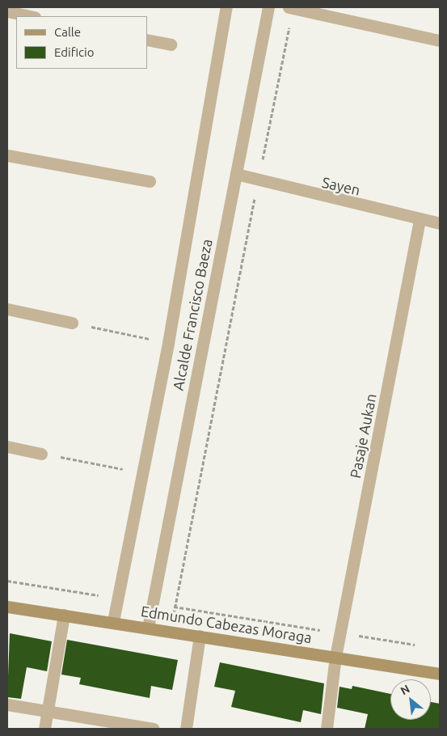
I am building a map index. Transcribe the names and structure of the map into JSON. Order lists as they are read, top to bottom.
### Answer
{
  "streets": {
    "street": [
      "Sayen",
      "Alcalde Francisco Baeza",
      "Pasaje Aukan",
      "Edmundo Cabezas Moraga"
    ]
  },
  "crossings": [
    ["Sayen", "Alcalde Francisco Baeza"],
    ["Sayen", "Pasaje Aukan"],
    ["Alcalde Francisco Baeza", "Edmundo Cabezas Moraga"],
    ["Pasaje Aukan", "Edmundo Cabezas Moraga"]
  ],
  "legend": ["Calle", "Edificio"],
  "north": "top left"
}
